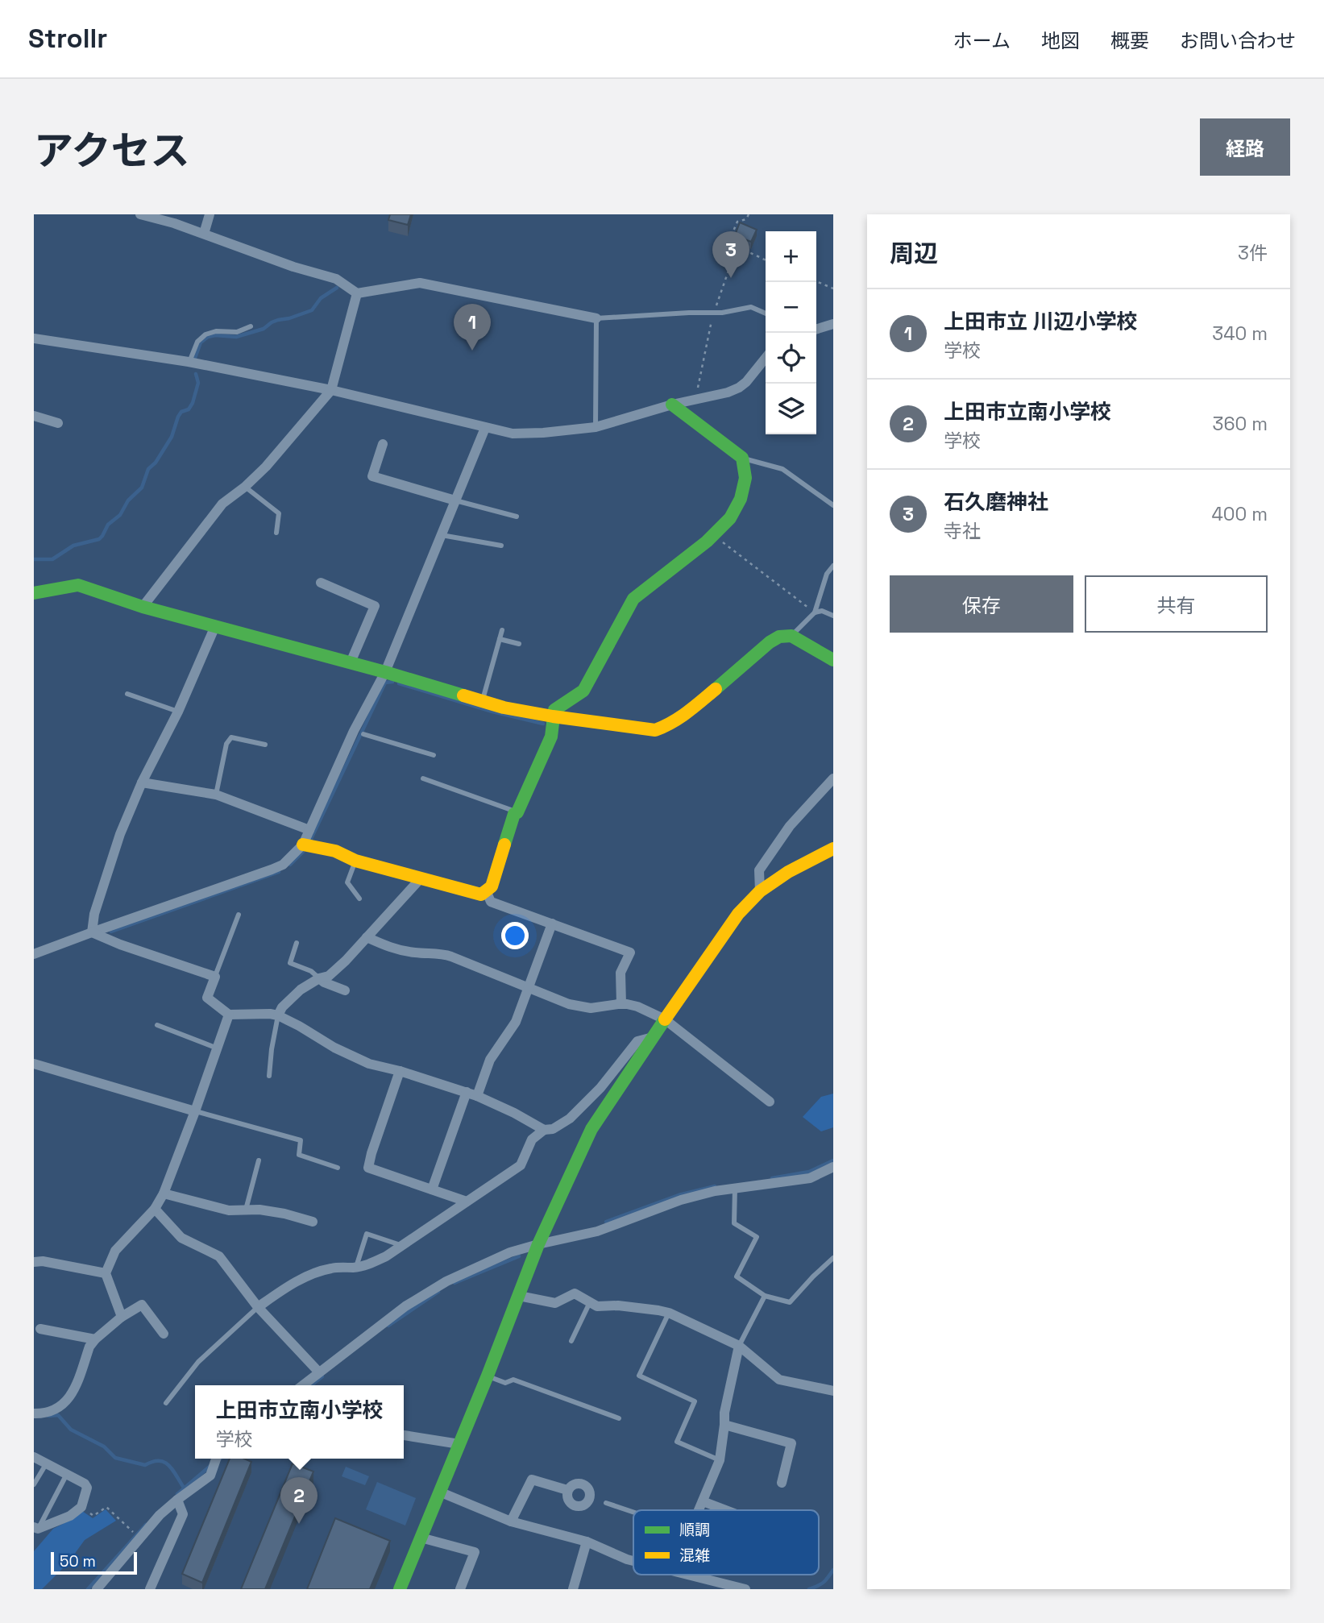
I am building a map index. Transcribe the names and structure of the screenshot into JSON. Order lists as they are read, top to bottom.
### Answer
{
  "legend": ["順調", "混雑"],
  "scale_bar": "50 m",
  "page": {
    "header": "Strollr",
    "nav": [
      "ホーム",
      "地図",
      "概要",
      "お問い合わせ"
    ],
    "title": "アクセス",
    "buttons": [
      "経路",
      ["保存", "共有"]
    ],
    "heading": ["周辺", "3件"],
    "map_buttons": ["+", "−"],
    "pins": ["3", "1", "2"],
    "list": [
      {
        "mark": "1",
        "name": "上田市立 川辺小学校",
        "note": "学校",
        "value": "340 m"
      },
      {
        "mark": "2",
        "name": "上田市立南小学校",
        "note": "学校",
        "value": "360 m"
      },
      {
        "mark": "3",
        "name": "石久磨神社",
        "note": "寺社",
        "value": "400 m"
      }
    ],
    "popup": ["上田市立南小学校", "学校"],
    "scale": "50 m"
  }
}
